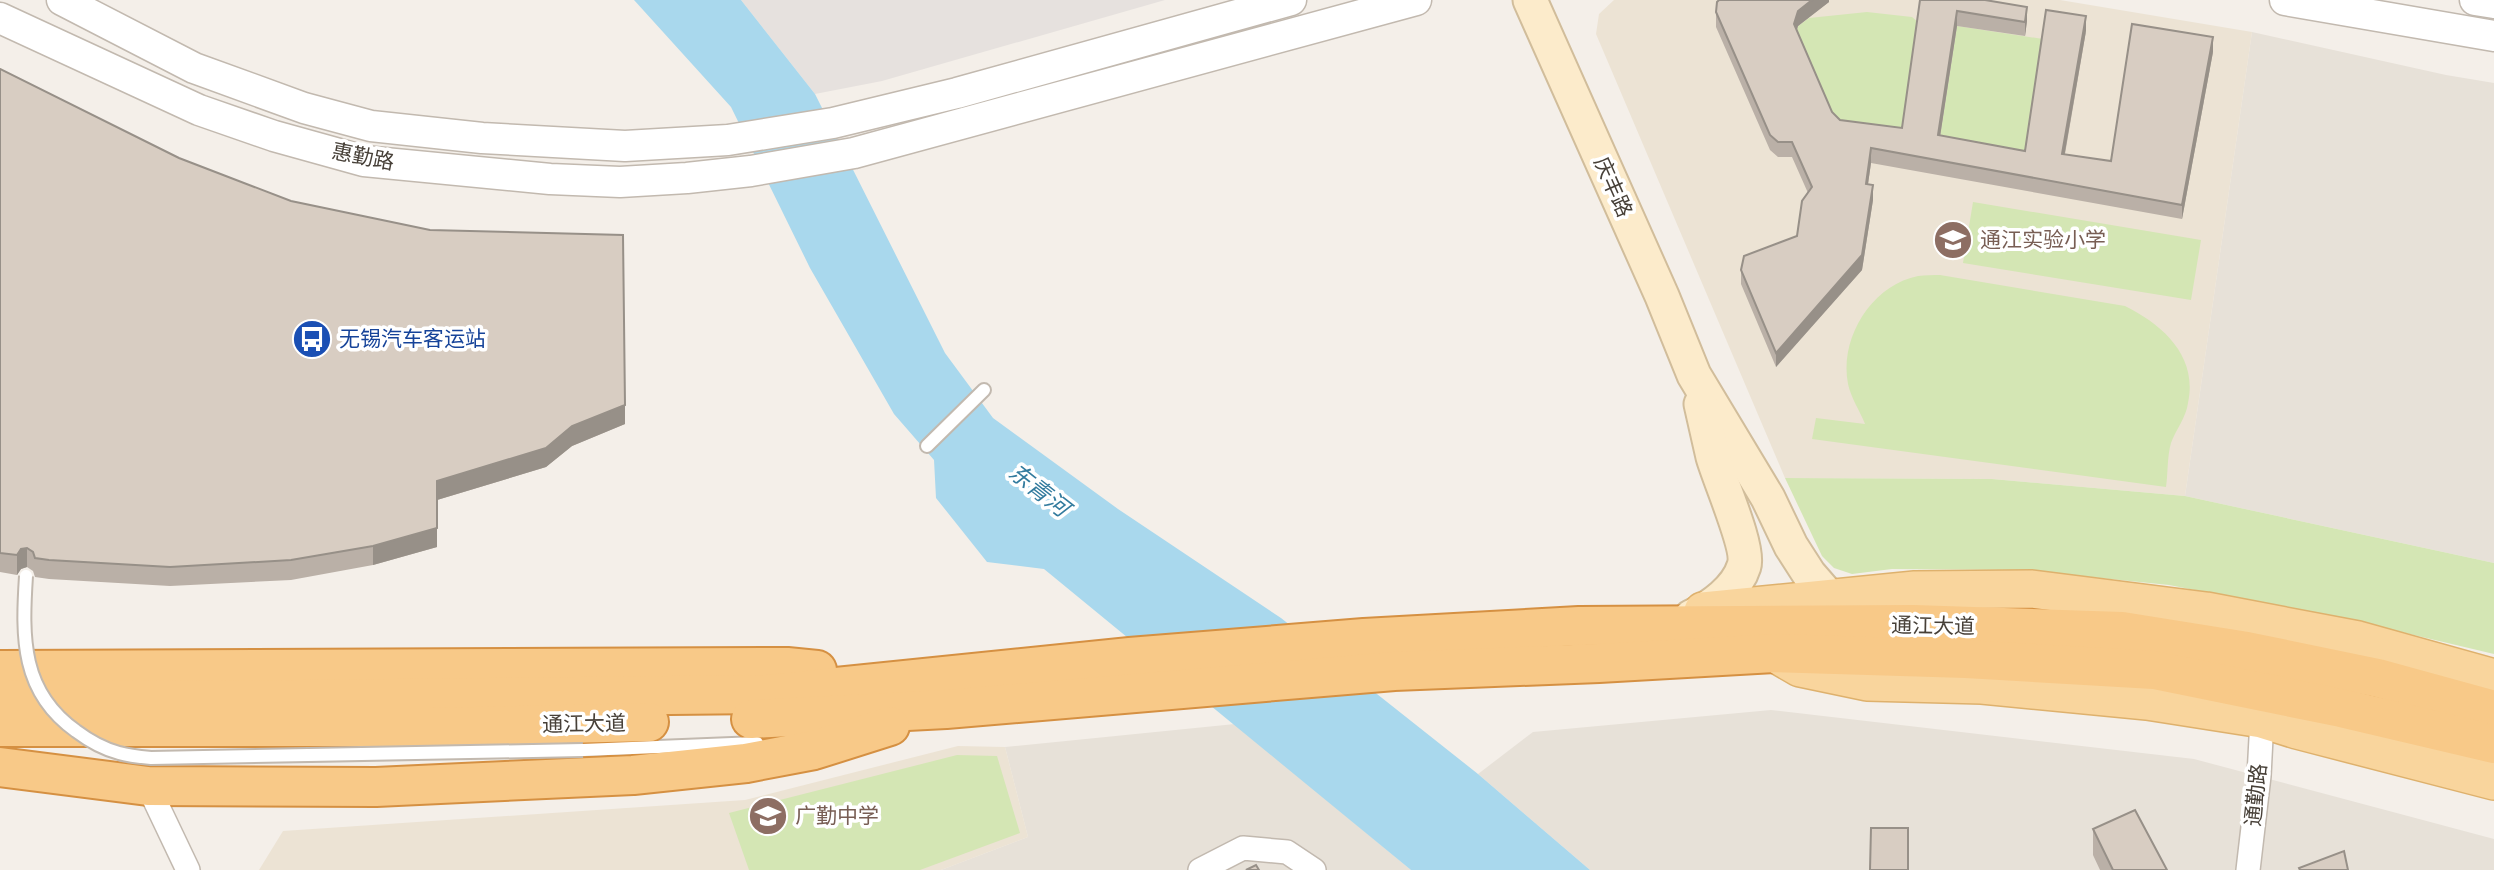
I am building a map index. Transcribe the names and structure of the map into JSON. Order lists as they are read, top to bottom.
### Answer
{
  "streets": {
    "highway": ["通江大道"],
    "main road": ["庆丰路"],
    "street": ["惠勤路", "通勤路"]
  },
  "water": ["东青河"],
  "places": {
    "school or university": ["通江实验小学", "广勤中学"],
    "bus stop": ["无锡汽车客运站"]
  }
}
